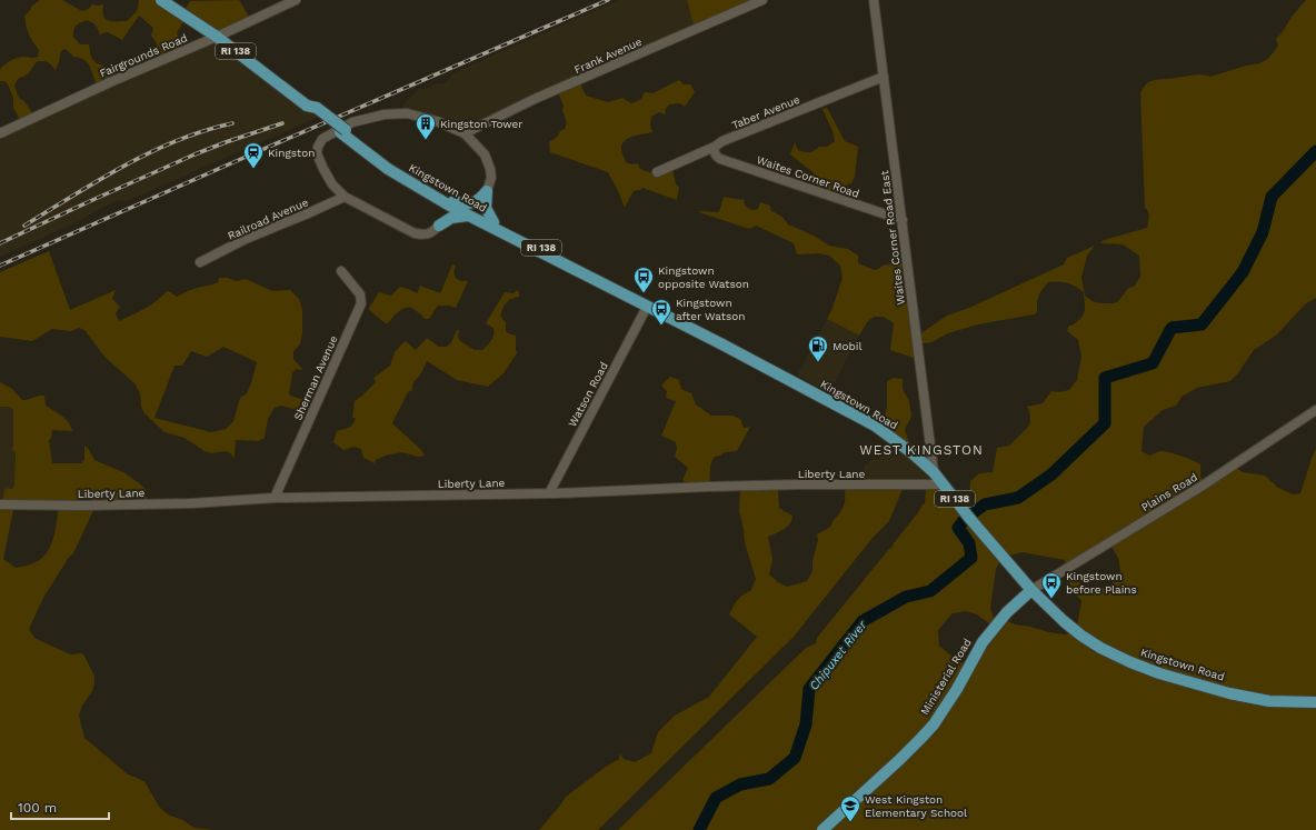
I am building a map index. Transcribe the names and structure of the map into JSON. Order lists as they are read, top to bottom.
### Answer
{
  "streets": {
    "main road": ["RI 138", "Kingstown Road", "Ministerial Road"],
    "street": [
      "Fairgrounds Road",
      "Frank Avenue",
      "Taber Avenue",
      "Waites Corner Road",
      "Railroad Avenue",
      "Waites Corner Road East",
      "Sherman Avenue",
      "Watson Road",
      "Liberty Lane",
      "Plains Road"
    ]
  },
  "crossings": [
    ["Fairgrounds Road", "Kingstown Road"],
    ["Taber Avenue", "Waites Corner Road"],
    ["Taber Avenue", "Waites Corner Road East"],
    ["Waites Corner Road", "Waites Corner Road East"],
    ["Kingstown Road", "Waites Corner Road East"],
    ["Kingstown Road", "Watson Road"],
    ["Kingstown Road", "Liberty Lane"],
    ["Kingstown Road", "Plains Road"],
    ["Kingstown Road", "Ministerial Road"],
    ["Sherman Avenue", "Liberty Lane"],
    ["Watson Road", "Liberty Lane"],
    ["Plains Road", "Ministerial Road"]
  ],
  "districts": ["WEST KINGSTON"],
  "water": ["Chipuxet River"],
  "places": {
    "building": ["Kingston Tower"],
    "station": ["Kingston"],
    "bus stop": ["Kingstown opposite Watson", "Kingstown after Watson", "Kingstown before Plains"],
    "fuel station": ["Mobil"],
    "school or university": ["West Kingston Elementary School"]
  },
  "scale_bar": "100 m"
}
